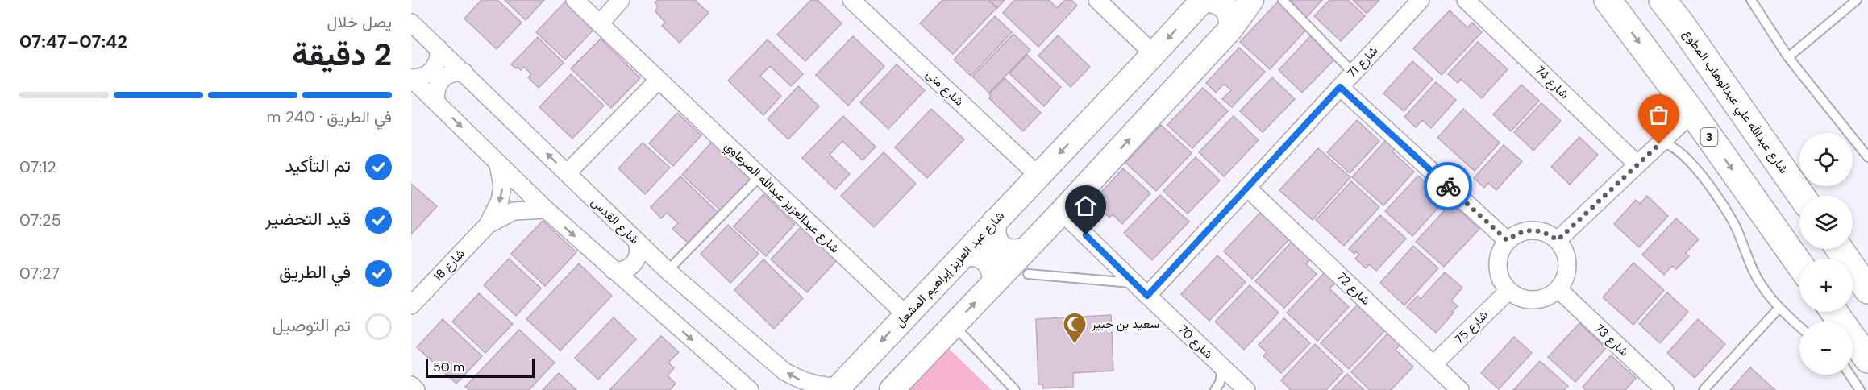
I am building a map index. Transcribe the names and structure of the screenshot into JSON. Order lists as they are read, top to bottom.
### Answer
{
  "streets": {
    "main road": ["شارع عبدالله علي عبدالوهاب المطوع", "3", "شارع عبد العزيز إبراهيم المشعل"],
    "street": [
      "شارع 71",
      "شارع 74",
      "شارع منى",
      "شارع عبدالعزيز عبدالله الصرعاوي",
      "شارع القدس",
      "شارع 18",
      "شارع 72",
      "شارع 75",
      "شارع 73",
      "شارع 70"
    ]
  },
  "crossings": [
    ["شارع 71", "شارع 72"],
    ["شارع 71", "شارع 70"],
    ["شارع منى", "شارع عبد العزيز إبراهيم المشعل"],
    ["شارع عبدالعزيز عبدالله الصرعاوي", "شارع عبد العزيز إبراهيم المشعل"],
    ["شارع القدس", "شارع عبد العزيز إبراهيم المشعل"],
    ["شارع 72", "شارع 75"],
    ["شارع 75", "شارع 73"]
  ],
  "places": {
    "mosque": ["سعيد بن جبير"]
  },
  "scale_bar": "50 m",
  "page": {
    "heading": ["2 دقيقة", "يصل خلال", "07:42–07:47"],
    "bar": "في الطريق · 240 m",
    "map_buttons": ["+", "−"],
    "list": [
      ["تم التأكيد", "07:12"],
      ["قيد التحضير", "07:25"],
      ["في الطريق", "07:27"],
      "تم التوصيل"
    ],
    "scale": "50 m"
  }
}
